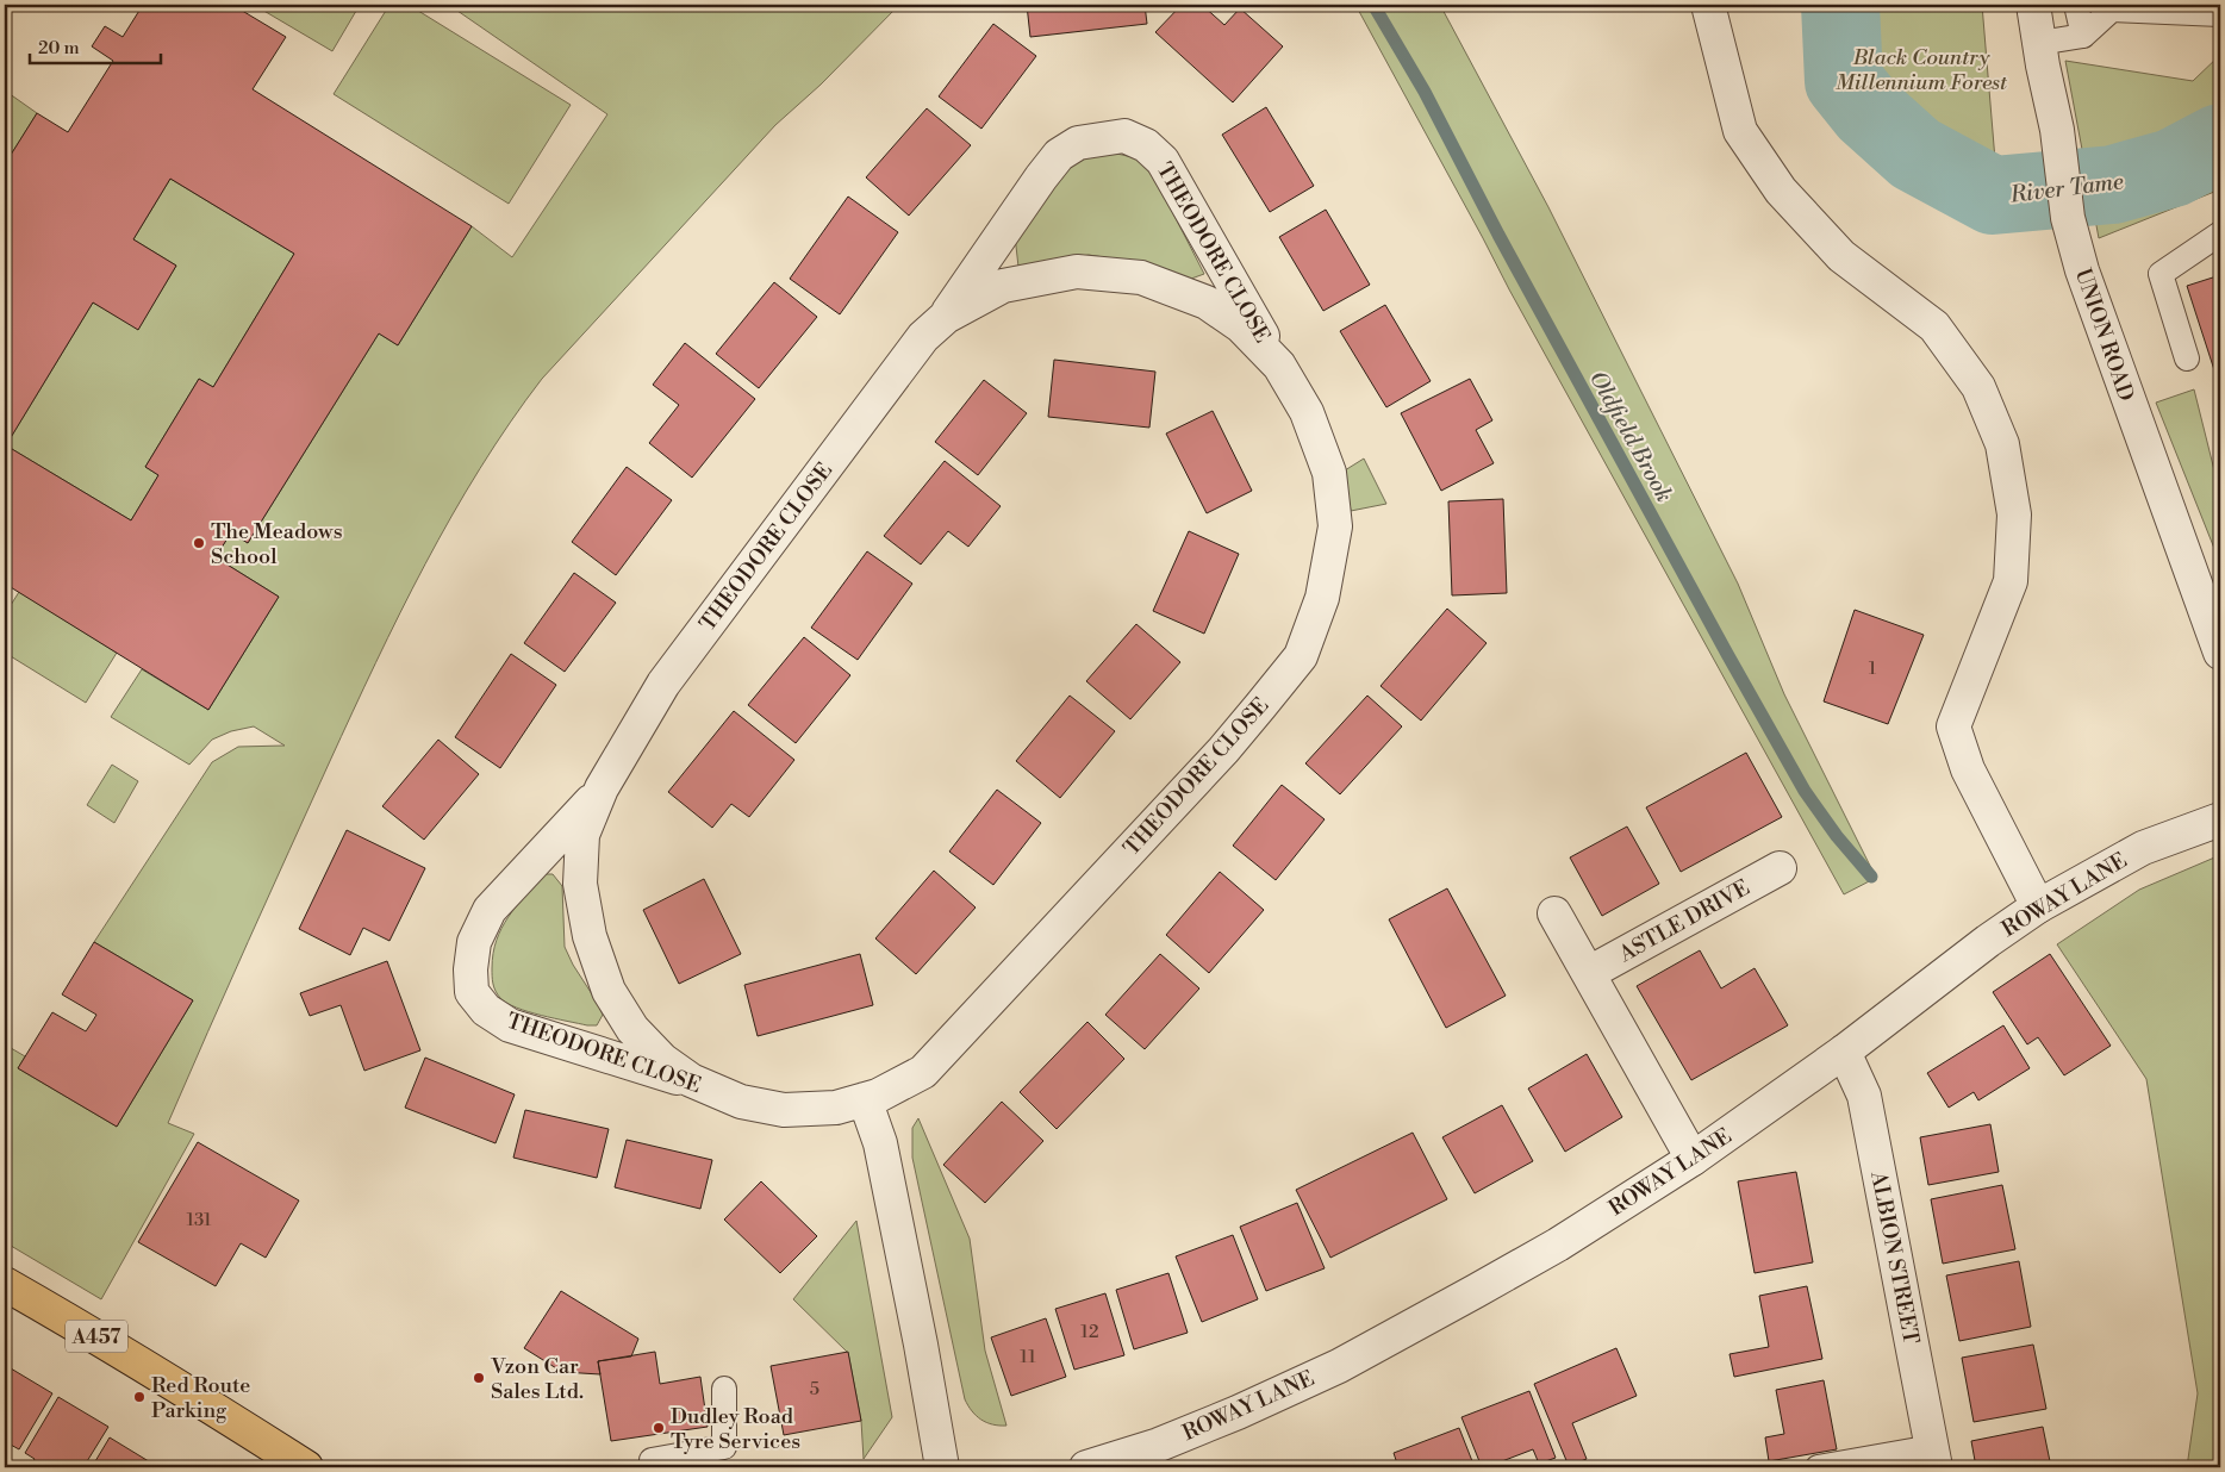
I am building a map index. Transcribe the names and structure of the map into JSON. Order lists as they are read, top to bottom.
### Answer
{
  "streets": {
    "main road": ["A457"],
    "street": [
      "THEODORE CLOSE",
      "UNION ROAD",
      "ROWAY LANE",
      "ASTLE DRIVE",
      "ALBION STREET"
    ]
  },
  "crossings": [
    ["ROWAY LANE", "ALBION STREET"]
  ],
  "water": ["River Tame", "Oldfield Brook"],
  "parks": ["Black Country Millennium Forest"],
  "places": [
    "The Meadows School",
    "Vzon Car Sales Ltd.",
    "Red Route Parking",
    "Dudley Road Tyre Services"
  ],
  "house_numbers": [
    "1",
    "131",
    "12",
    "11",
    "5"
  ],
  "scale_bar": "20 m"
}
